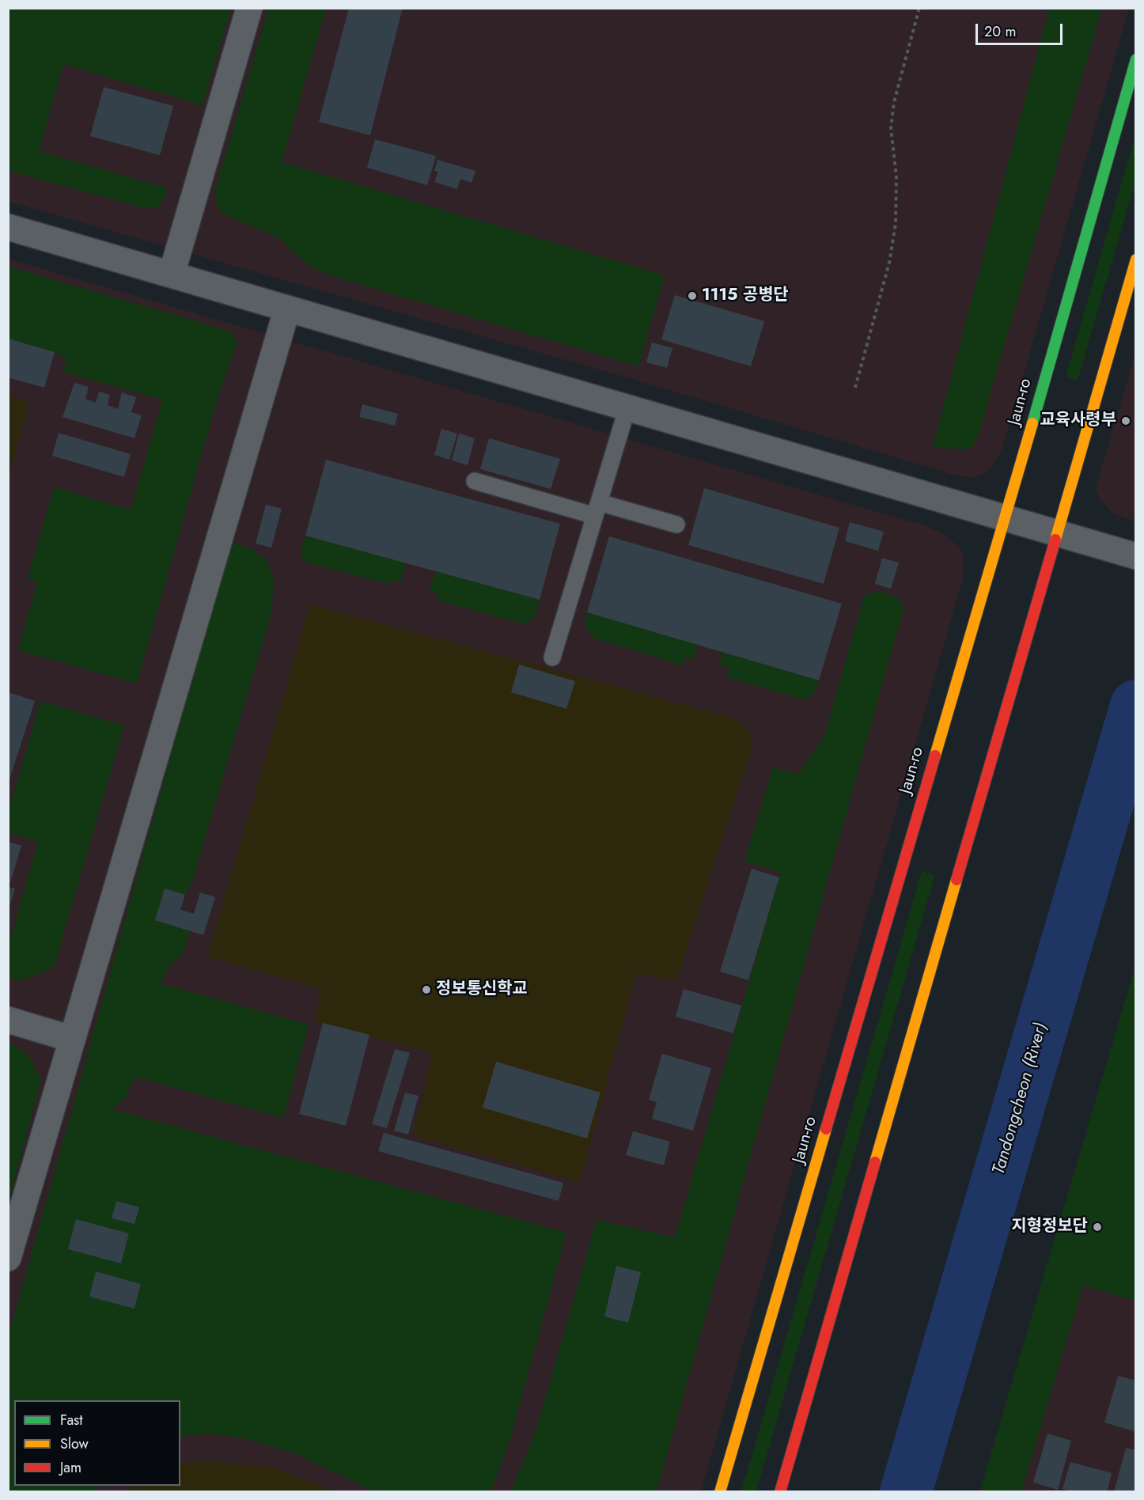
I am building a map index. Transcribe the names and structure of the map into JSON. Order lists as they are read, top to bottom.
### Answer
{
  "streets": {
    "street": ["Jaun-ro"]
  },
  "water": ["Tandongcheon (River)"],
  "places": [
    "1115 공병단",
    "교육사령부",
    "정보통신학교",
    "지형정보단"
  ],
  "legend": ["Fast", "Slow", "Jam"],
  "scale_bar": "20 m"
}
